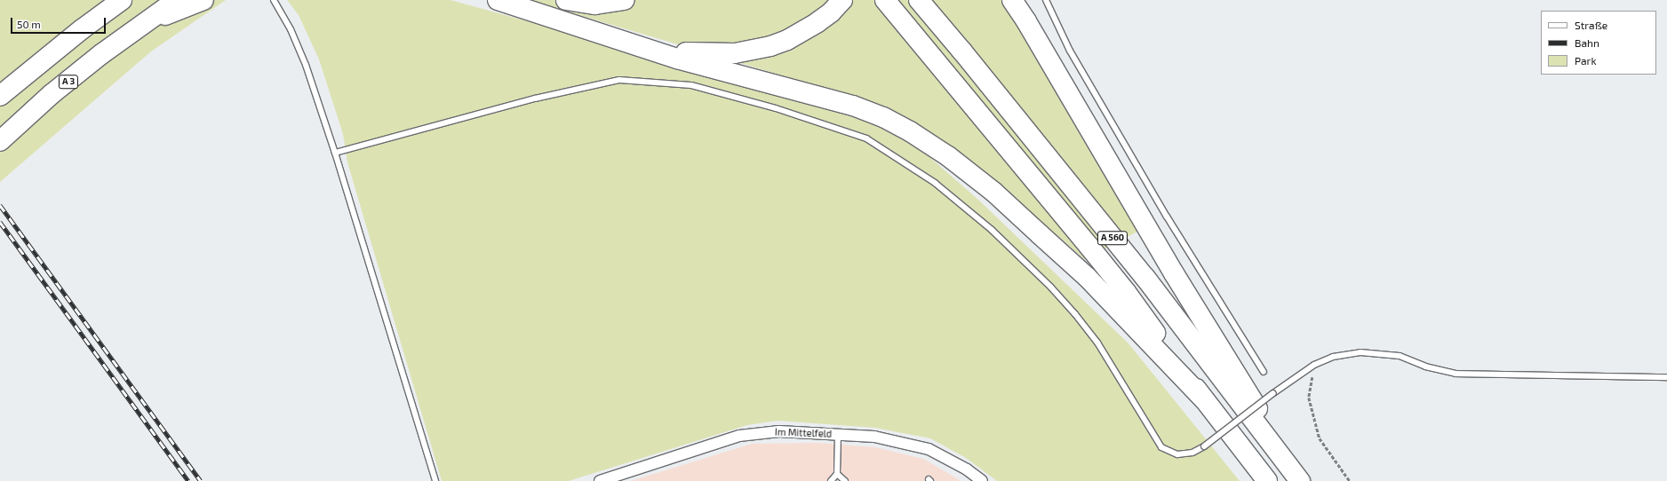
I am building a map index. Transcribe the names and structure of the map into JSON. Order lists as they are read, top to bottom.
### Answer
{
  "streets": {
    "highway": ["A 3", "A 560"],
    "street": ["Im Mittelfeld"]
  },
  "legend": ["Straße", "Bahn", "Park"],
  "scale_bar": "50 m"
}
